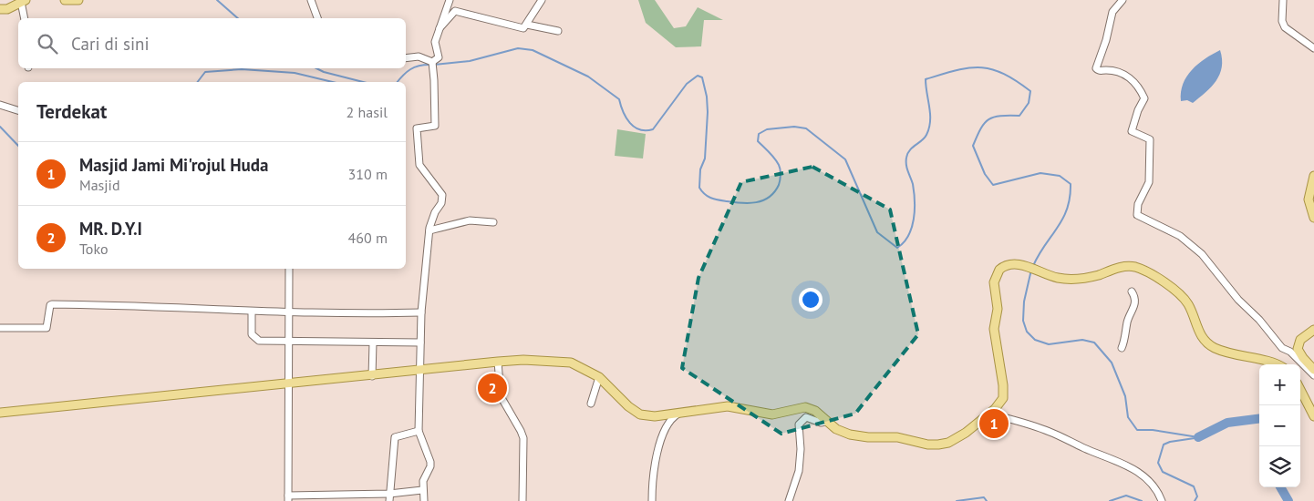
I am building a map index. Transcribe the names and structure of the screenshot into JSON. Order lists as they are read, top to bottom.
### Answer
{
  "page": {
    "search": "Cari di sini",
    "heading": ["Terdekat", "2 hasil"],
    "list": [
      {
        "mark": "1",
        "name": "Masjid Jami Mi'rojul Huda",
        "note": "Masjid",
        "value": "310 m"
      },
      {
        "mark": "2",
        "name": "MR. D.Y.I",
        "note": "Toko",
        "value": "460 m"
      }
    ],
    "map_buttons": ["+", "−"],
    "pins": ["2", "1"]
  }
}
